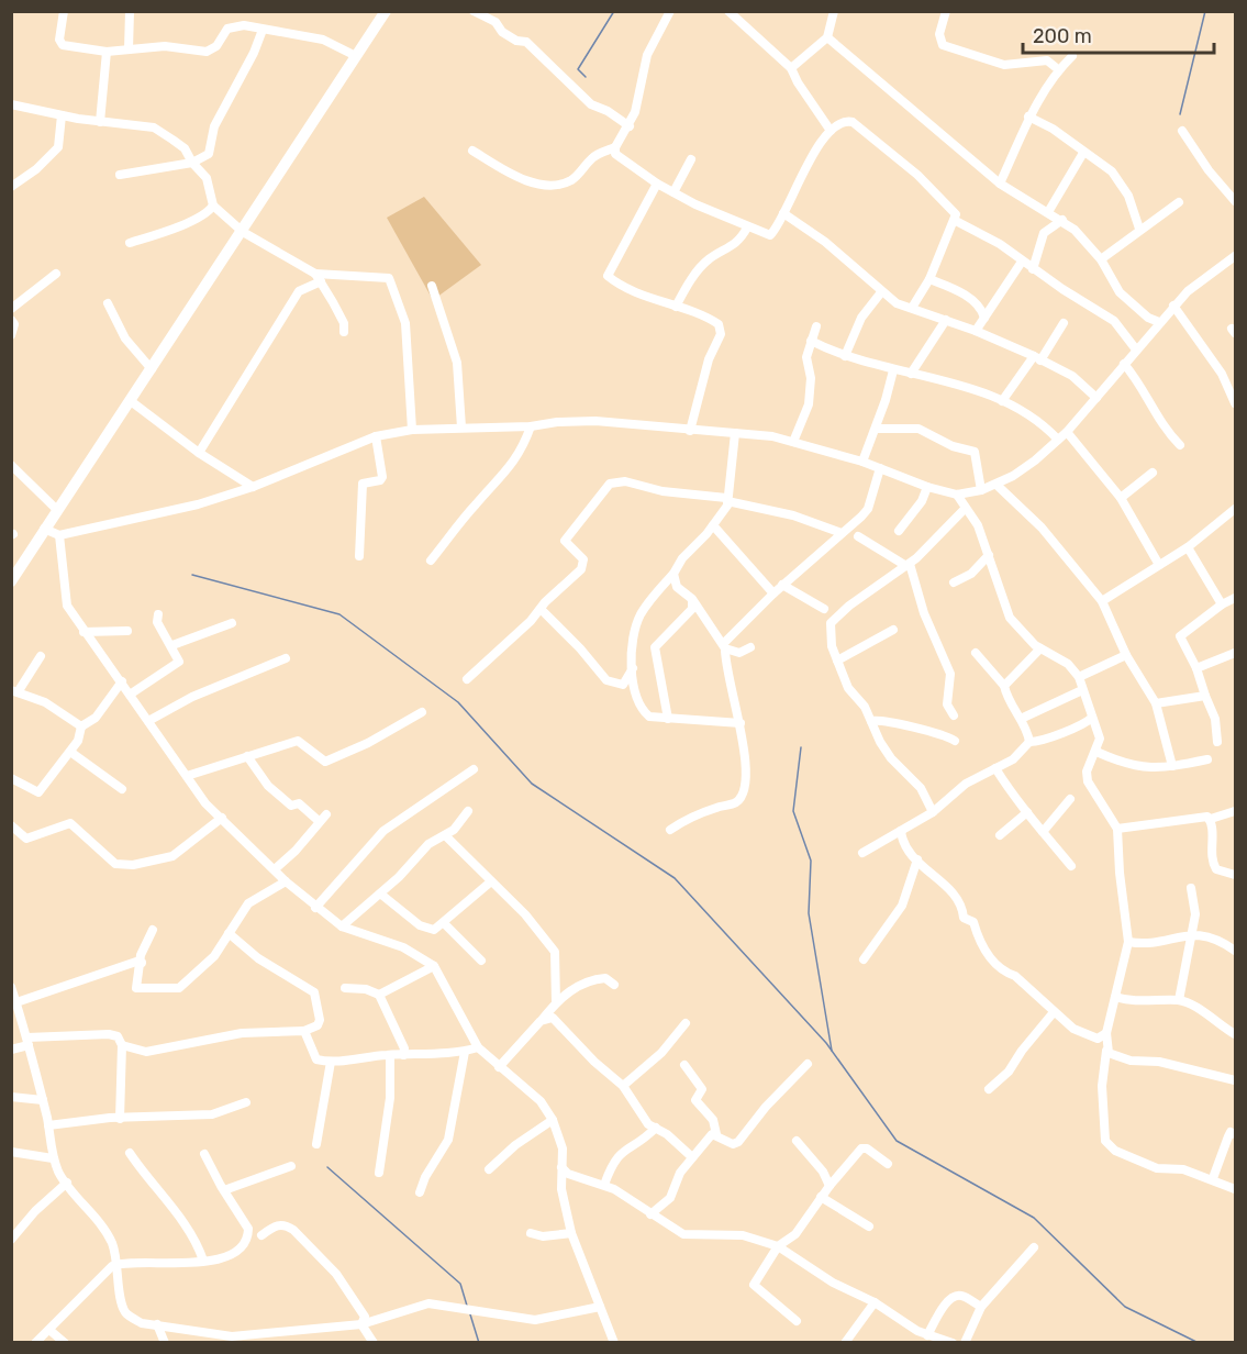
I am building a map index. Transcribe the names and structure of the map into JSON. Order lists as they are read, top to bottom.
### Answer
{
  "scale_bar": "200 m"
}
